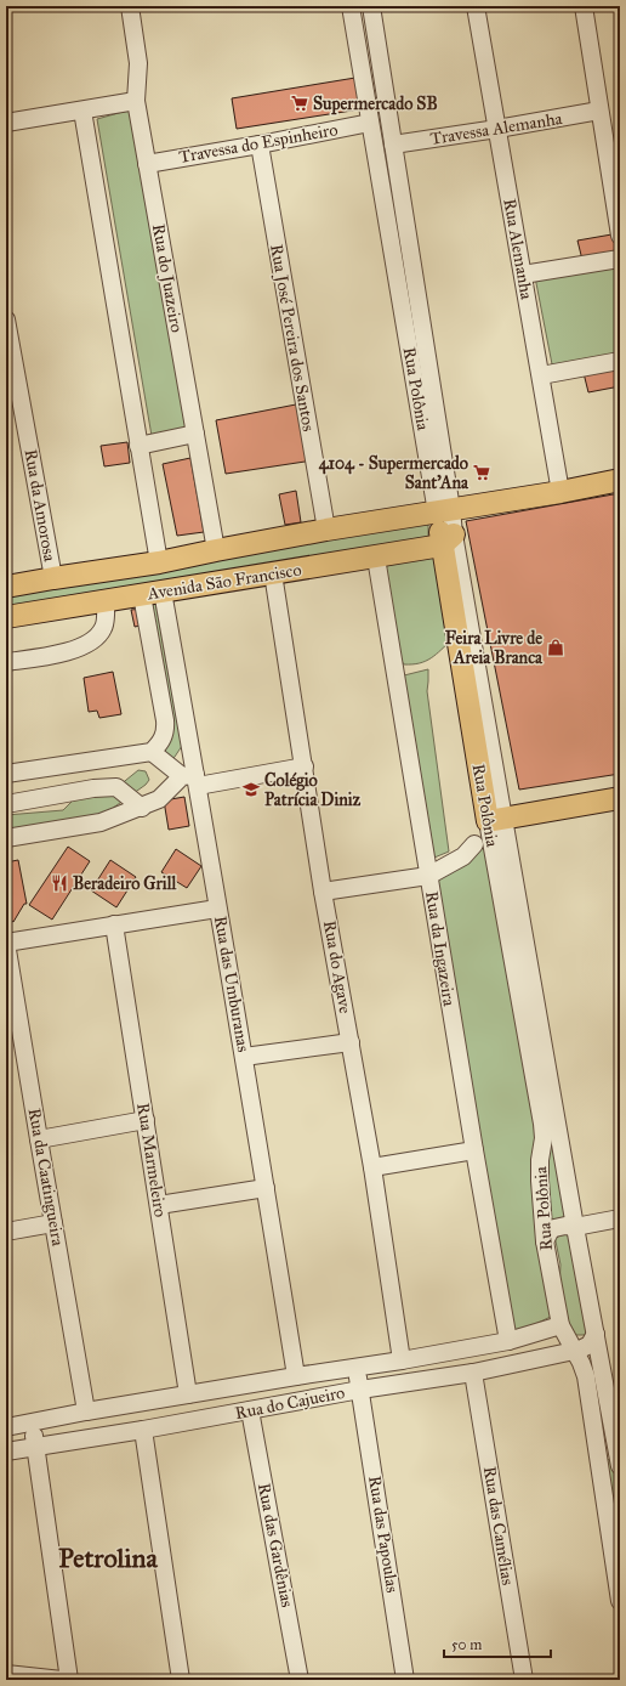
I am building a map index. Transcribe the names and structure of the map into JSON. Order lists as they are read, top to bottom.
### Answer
{
  "streets": {
    "main road": ["Rua Polônia", "Avenida São Francisco"],
    "street": [
      "Travessa Alemanha",
      "Travessa do Espinheiro",
      "Rua Alemanha",
      "Rua do Juazeiro",
      "Rua José Pereira dos Santos",
      "Rua da Amorosa",
      "Rua da Ingazeira",
      "Rua do Agave",
      "Rua das Umburanas",
      "Rua Marmeleiro",
      "Rua da Caatingueira",
      "Rua do Cajueiro",
      "Rua das Camélias",
      "Rua das Papoulas",
      "Rua das Gardênias"
    ]
  },
  "crossings": [
    ["Travessa Alemanha", "Rua Alemanha"],
    ["Travessa Alemanha", "Rua Polônia"],
    ["Travessa do Espinheiro", "Rua do Juazeiro"],
    ["Travessa do Espinheiro", "Rua José Pereira dos Santos"],
    ["Travessa do Espinheiro", "Rua Polônia"],
    ["Rua Alemanha", "Avenida São Francisco"],
    ["Rua do Juazeiro", "Avenida São Francisco"],
    ["Rua José Pereira dos Santos", "Avenida São Francisco"],
    ["Rua Polônia", "Avenida São Francisco"],
    ["Rua Polônia", "Rua do Cajueiro"],
    ["Rua da Amorosa", "Avenida São Francisco"],
    ["Avenida São Francisco", "Rua da Ingazeira"],
    ["Avenida São Francisco", "Rua do Agave"],
    ["Avenida São Francisco", "Rua das Umburanas"],
    ["Rua da Ingazeira", "Rua do Cajueiro"],
    ["Rua do Agave", "Rua do Cajueiro"],
    ["Rua das Umburanas", "Rua do Cajueiro"],
    ["Rua Marmeleiro", "Rua do Cajueiro"],
    ["Rua da Caatingueira", "Rua do Cajueiro"],
    ["Rua do Cajueiro", "Rua das Camélias"],
    ["Rua do Cajueiro", "Rua das Papoulas"],
    ["Rua do Cajueiro", "Rua das Gardênias"]
  ],
  "districts": ["Petrolina"],
  "places": {
    "supermarket": ["Supermercado SB", "4104 - Supermercado Sant'Ana"],
    "shop": ["Feira Livre de Areia Branca"],
    "school or university": ["Colégio Patrícia Diniz"],
    "restaurant": ["Beradeiro Grill"]
  },
  "scale_bar": "50 m"
}
